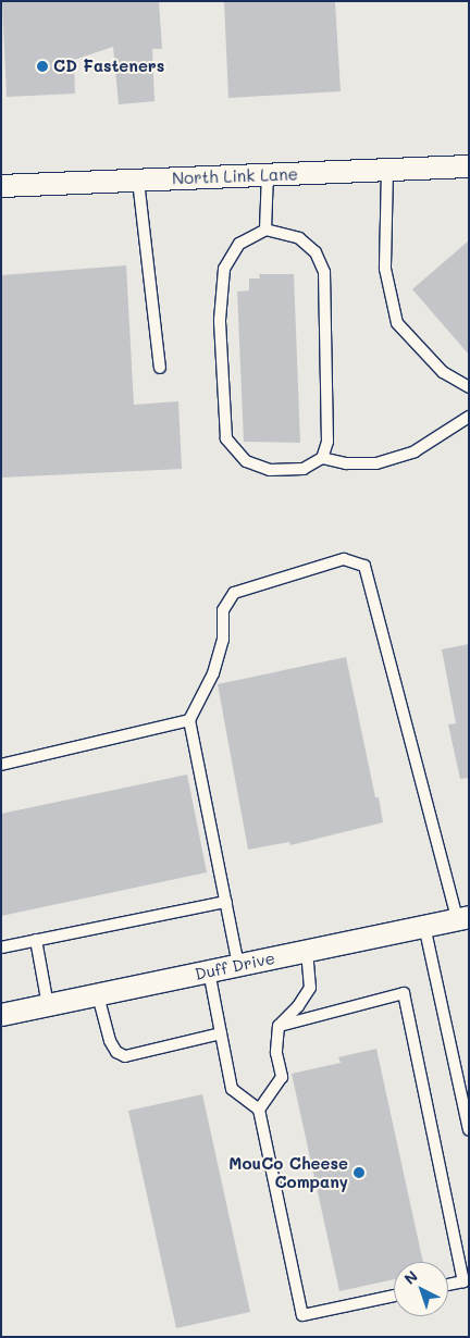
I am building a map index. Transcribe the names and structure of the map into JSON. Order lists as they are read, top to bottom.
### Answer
{
  "streets": {
    "street": ["North Link Lane", "Duff Drive"]
  },
  "places": ["CD Fasteners", "MouCo Cheese Company"],
  "north": "top left"
}
